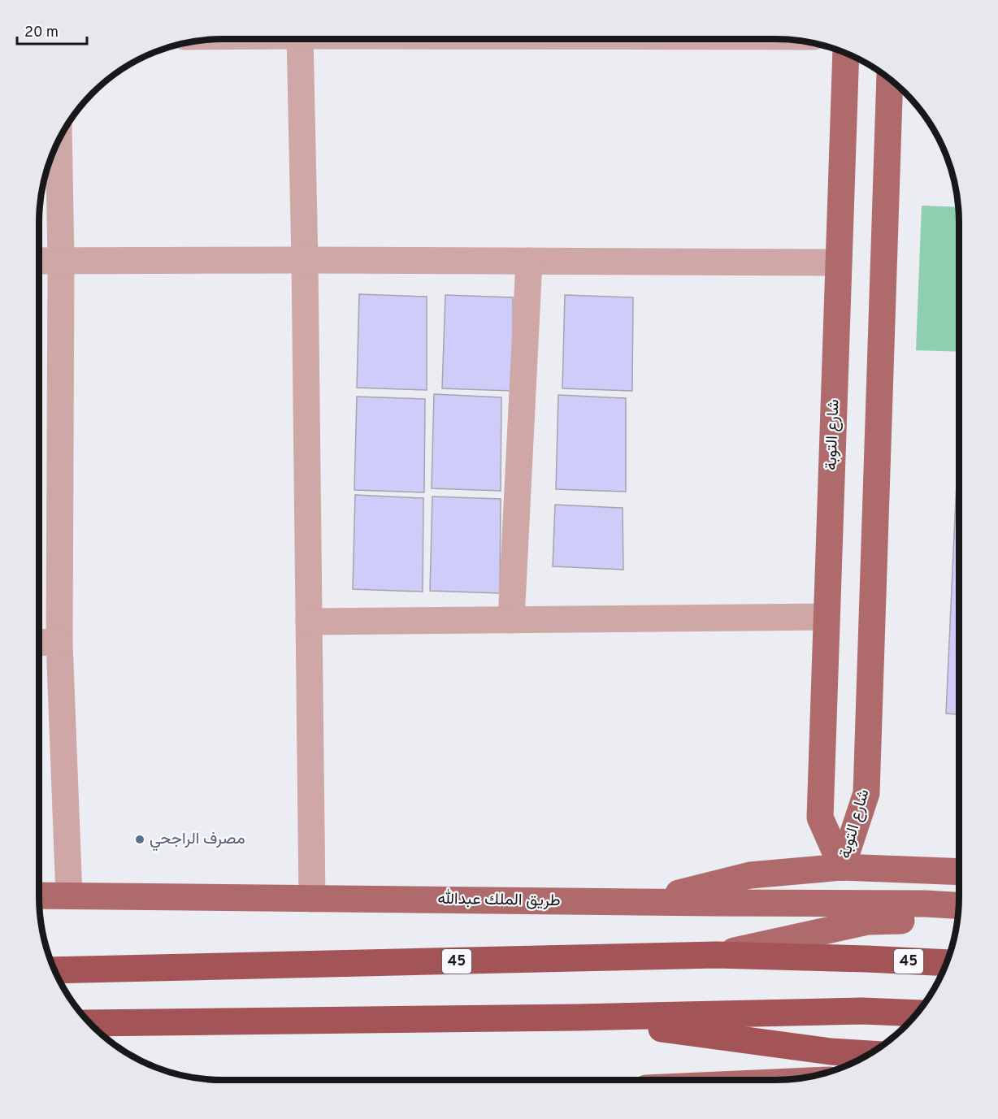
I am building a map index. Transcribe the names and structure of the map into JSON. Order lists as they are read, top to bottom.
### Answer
{
  "streets": {
    "highway": ["45"],
    "main road": ["شارع التوبة", "طريق الملك عبدالله"]
  },
  "places": ["مصرف الراجحي"],
  "scale_bar": "20 m"
}
